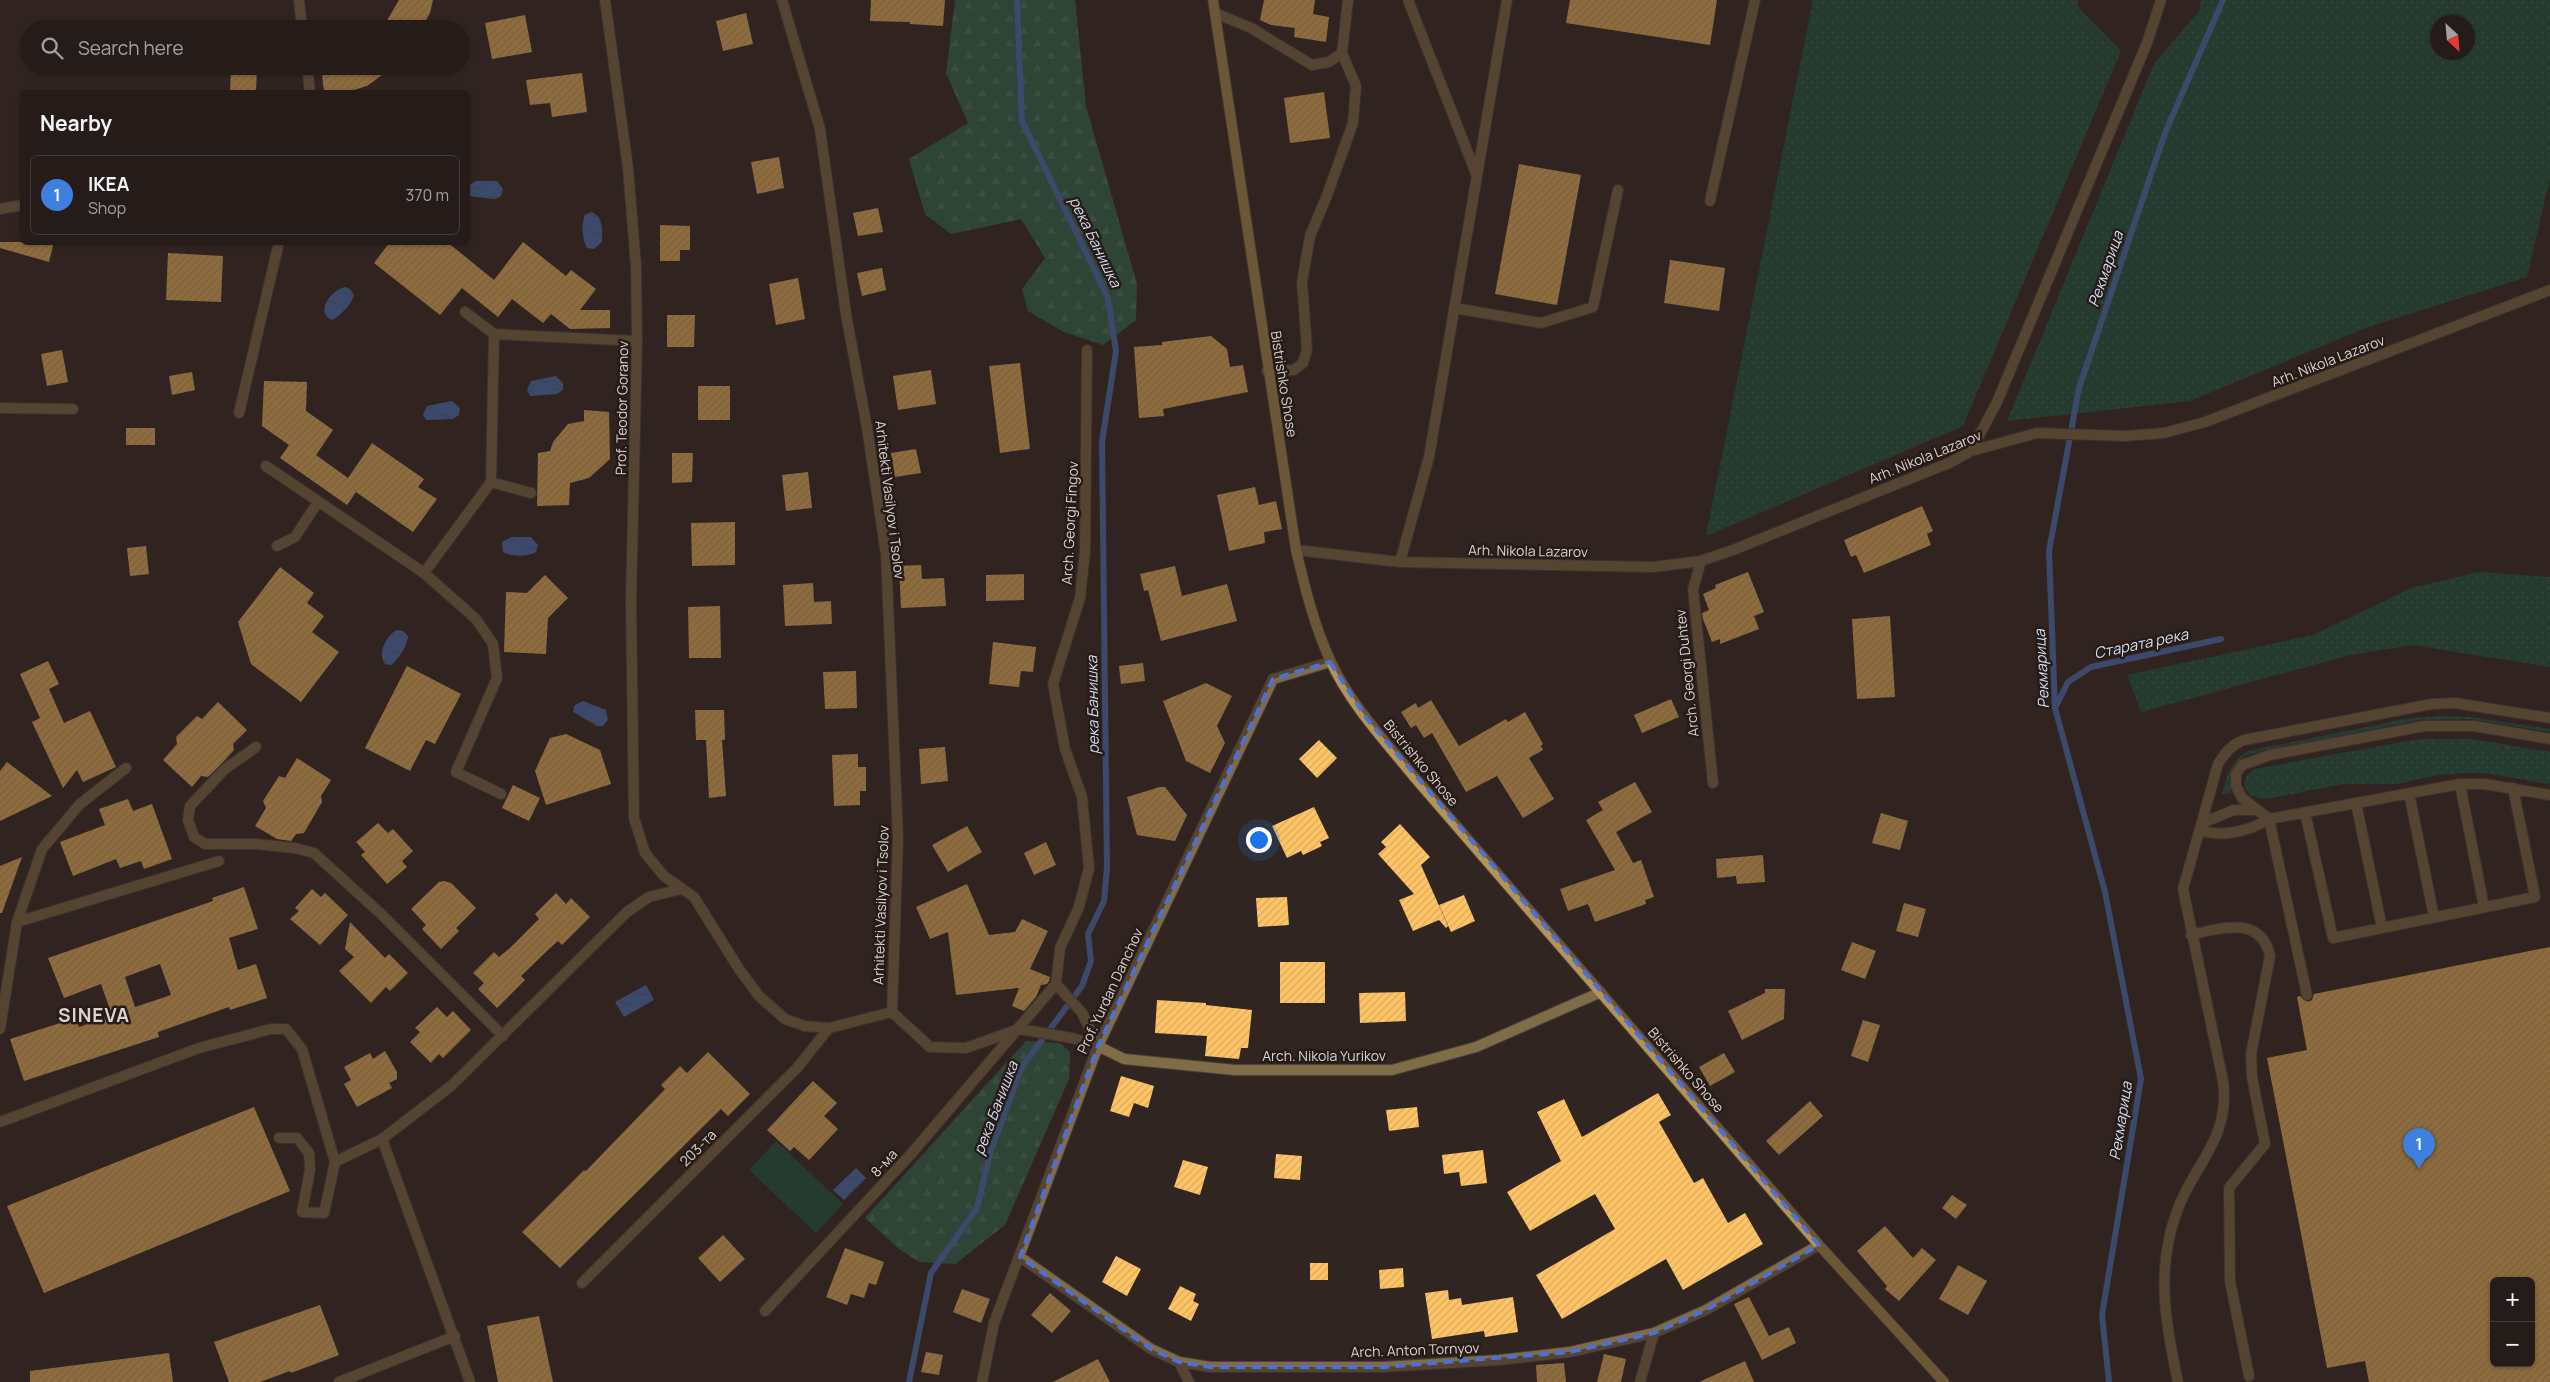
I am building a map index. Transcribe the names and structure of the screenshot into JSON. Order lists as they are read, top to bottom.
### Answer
{
  "streets": {
    "street": [
      "Arh. Nikola Lazarov",
      "Bistrishko Shose",
      "Prof. Teodor Goranov",
      "Arhitekti Vasilyov i Tsolov",
      "Arch. Georgi Fingov",
      "Arch. Georgi Duhtev",
      "Prof. Yurdan Danchov",
      "Arch. Nikola Yurikov",
      "203-та",
      "8-ма",
      "Arch. Anton Tornyov"
    ]
  },
  "crossings": [
    ["Arh. Nikola Lazarov", "Bistrishko Shose"],
    ["Arh. Nikola Lazarov", "Arch. Georgi Duhtev"],
    ["Bistrishko Shose", "Prof. Yurdan Danchov"],
    ["Bistrishko Shose", "Arch. Nikola Yurikov"],
    ["Bistrishko Shose", "Arch. Anton Tornyov"],
    ["Prof. Teodor Goranov", "Arhitekti Vasilyov i Tsolov"],
    ["Prof. Teodor Goranov", "203-та"],
    ["Prof. Yurdan Danchov", "Arch. Nikola Yurikov"],
    ["Prof. Yurdan Danchov", "Arch. Anton Tornyov"],
    ["Arch. Nikola Yurikov", "8-ма"]
  ],
  "districts": ["SINEVA"],
  "water": ["река Банишка", "Рекмарица", "Старата река"],
  "north": "bottom right",
  "page": {
    "search": "Search here",
    "heading": "Nearby",
    "list": [
      {
        "mark": "1",
        "name": "IKEA",
        "note": "Shop",
        "value": "370 m"
      }
    ],
    "pins": "1",
    "map_buttons": ["+", "−"]
  }
}
